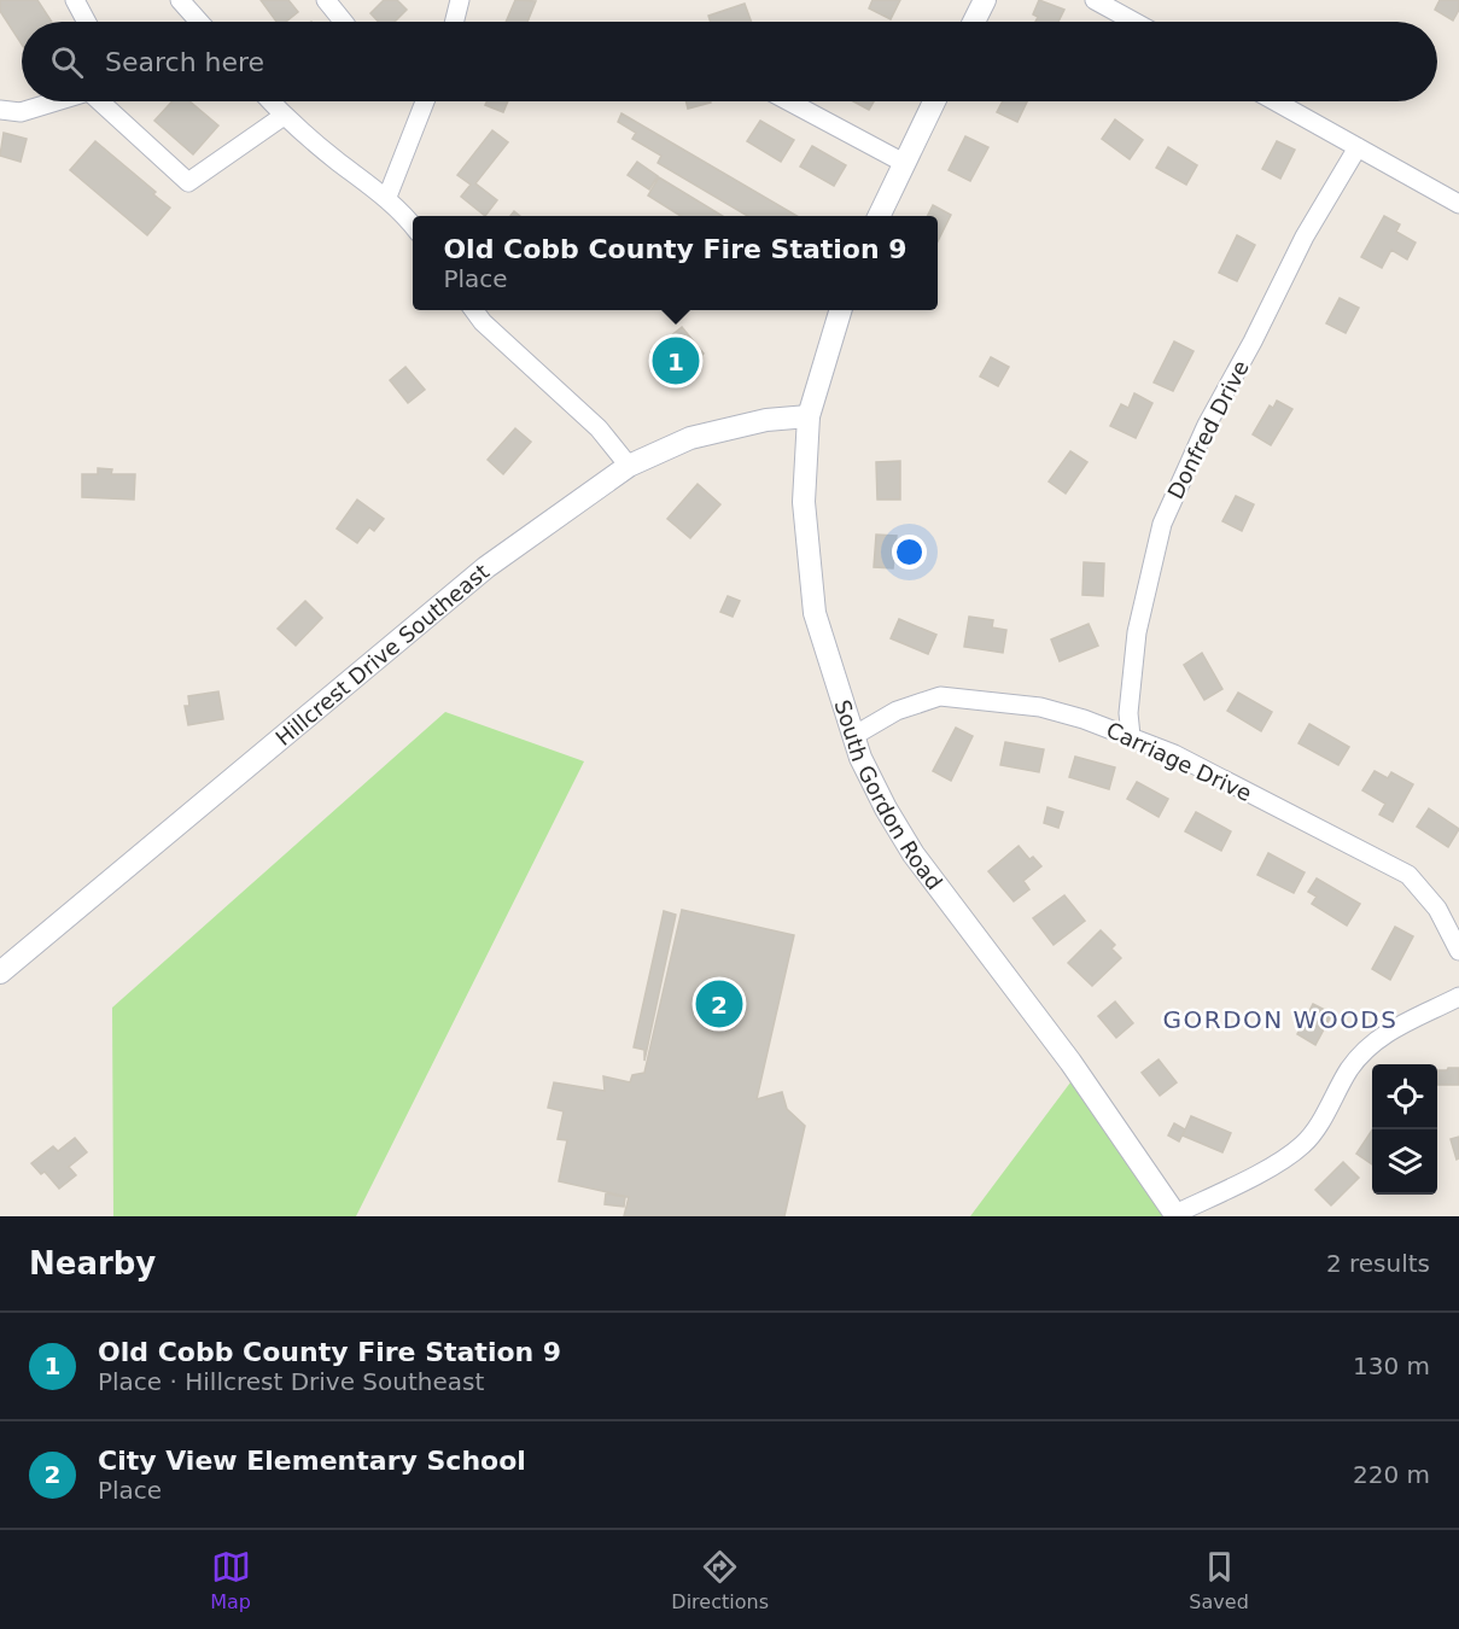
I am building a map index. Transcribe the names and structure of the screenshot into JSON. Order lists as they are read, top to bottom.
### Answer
{
  "streets": {
    "street": [
      "Donfred Drive",
      "Hillcrest Drive Southeast",
      "Carriage Drive",
      "South Gordon Road"
    ]
  },
  "crossings": [
    ["Donfred Drive", "Carriage Drive"],
    ["Hillcrest Drive Southeast", "South Gordon Road"],
    ["Carriage Drive", "South Gordon Road"]
  ],
  "districts": ["GORDON WOODS"],
  "page": {
    "search": "Search here",
    "popup": ["Old Cobb County Fire Station 9", "Place"],
    "pins": ["1", "2"],
    "heading": ["Nearby", "2 results"],
    "list": [
      {
        "mark": "1",
        "name": "Old Cobb County Fire Station 9",
        "note": "Place · Hillcrest Drive Southeast",
        "value": "130 m"
      },
      {
        "mark": "2",
        "name": "City View Elementary School",
        "note": "Place",
        "value": "220 m"
      }
    ],
    "nav": ["Map", "Directions", "Saved"]
  }
}
